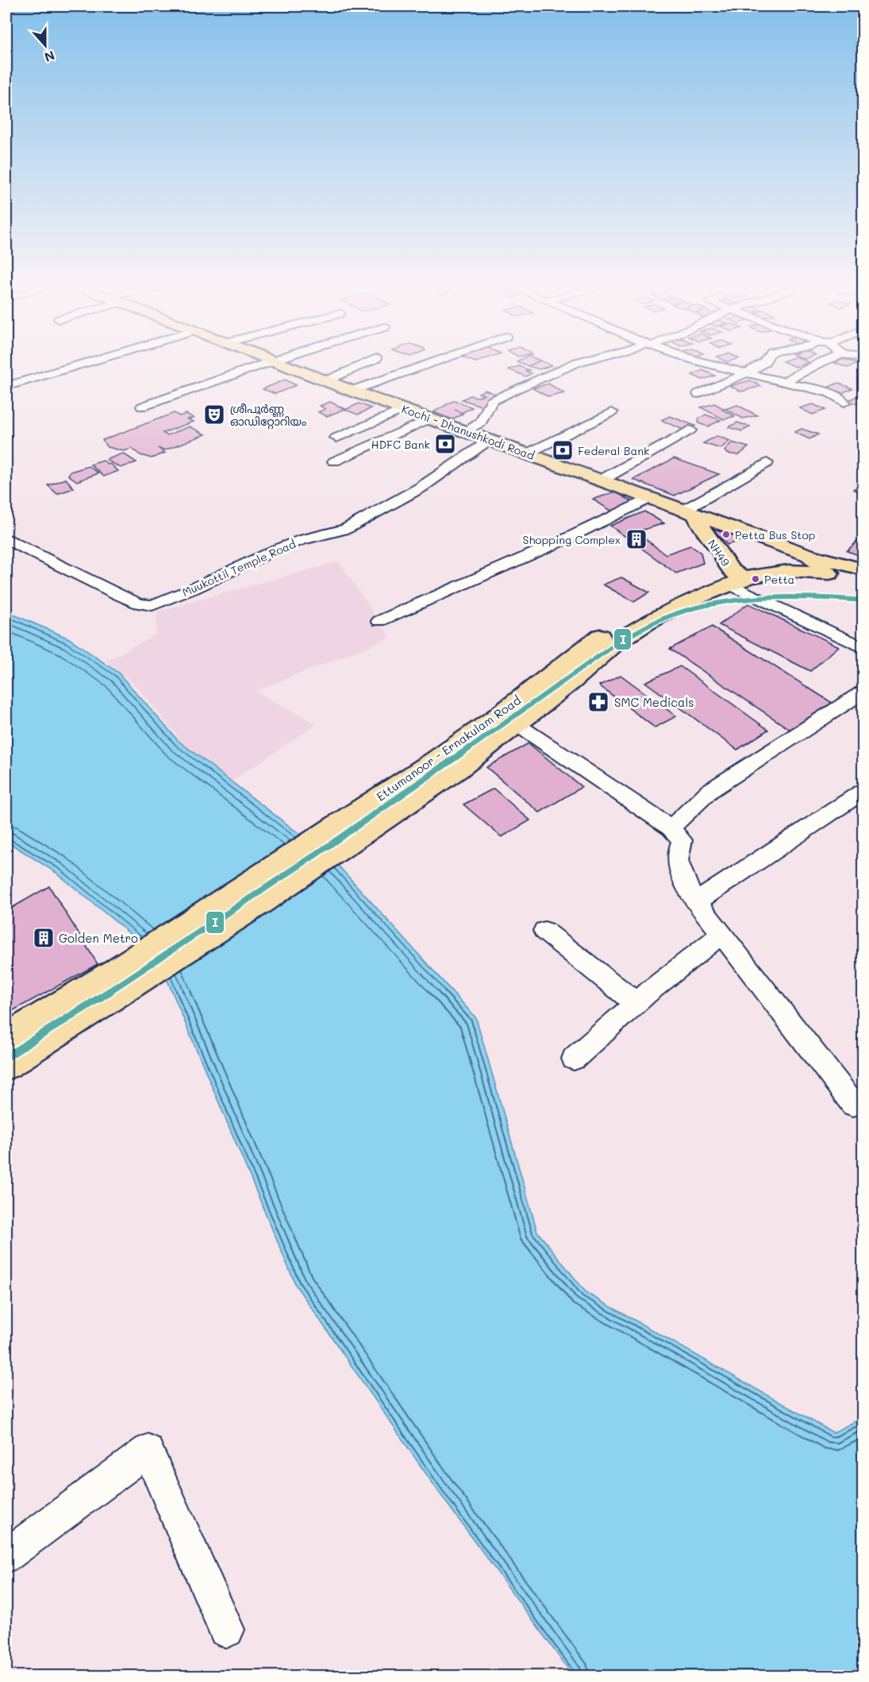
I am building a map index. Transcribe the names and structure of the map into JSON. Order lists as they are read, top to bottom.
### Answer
{
  "streets": {
    "main road": ["Kochi - Dhanushkodi Road", "NH49", "Ettumanoor - Ernakulam Road"],
    "street": ["Muukottil Temple Road"]
  },
  "crossings": [
    ["Kochi - Dhanushkodi Road", "NH49"],
    ["Kochi - Dhanushkodi Road", "Muukottil Temple Road"],
    ["Kochi - Dhanushkodi Road", "Ettumanoor - Ernakulam Road"],
    ["NH49", "Ettumanoor - Ernakulam Road"]
  ],
  "places": {
    "theatre": ["ശ്രീപൂർണ്ണ ഓഡിറ്റോറിയം"],
    "bank": ["HDFC Bank", "Federal Bank"],
    "other": ["Petta Bus Stop", "Petta"],
    "building": ["Shopping Complex", "Golden Metro"],
    "pharmacy": ["SMC Medicals"]
  },
  "lines": ["transit line I"],
  "north": "bottom"
}
